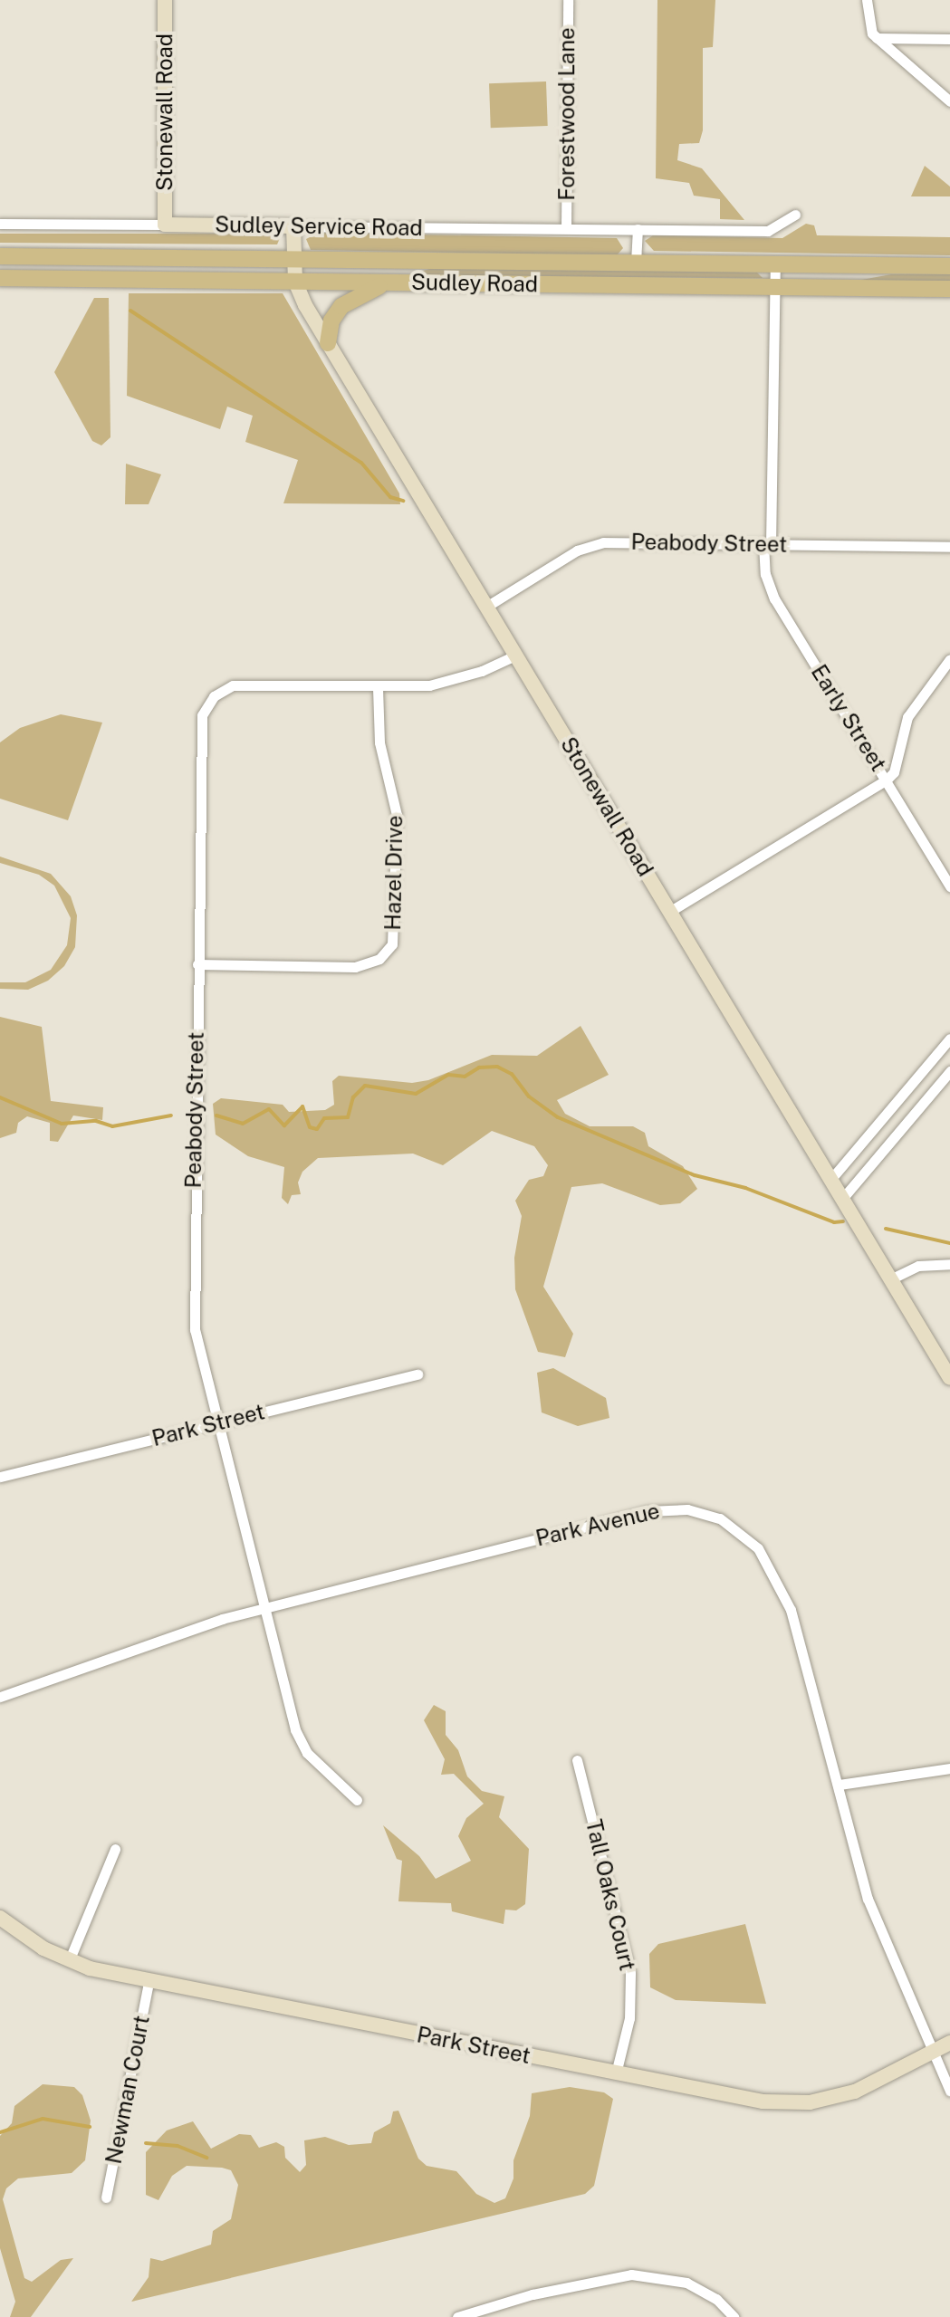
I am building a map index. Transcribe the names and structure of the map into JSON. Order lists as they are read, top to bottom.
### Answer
{
  "streets": {
    "main road": ["Sudley Road"],
    "street": [
      "Stonewall Road",
      "Forestwood Lane",
      "Sudley Service Road",
      "Peabody Street",
      "Early Street",
      "Hazel Drive",
      "Park Street",
      "Park Avenue",
      "Tall Oaks Court",
      "Newman Court"
    ]
  },
  "crossings": [
    ["Stonewall Road", "Sudley Service Road"],
    ["Stonewall Road", "Sudley Road"],
    ["Stonewall Road", "Peabody Street"],
    ["Forestwood Lane", "Sudley Service Road"],
    ["Sudley Road", "Early Street"],
    ["Peabody Street", "Early Street"],
    ["Peabody Street", "Hazel Drive"],
    ["Peabody Street", "Park Street"],
    ["Peabody Street", "Park Avenue"],
    ["Park Street", "Park Avenue"],
    ["Park Street", "Tall Oaks Court"],
    ["Park Street", "Newman Court"]
  ]
}
